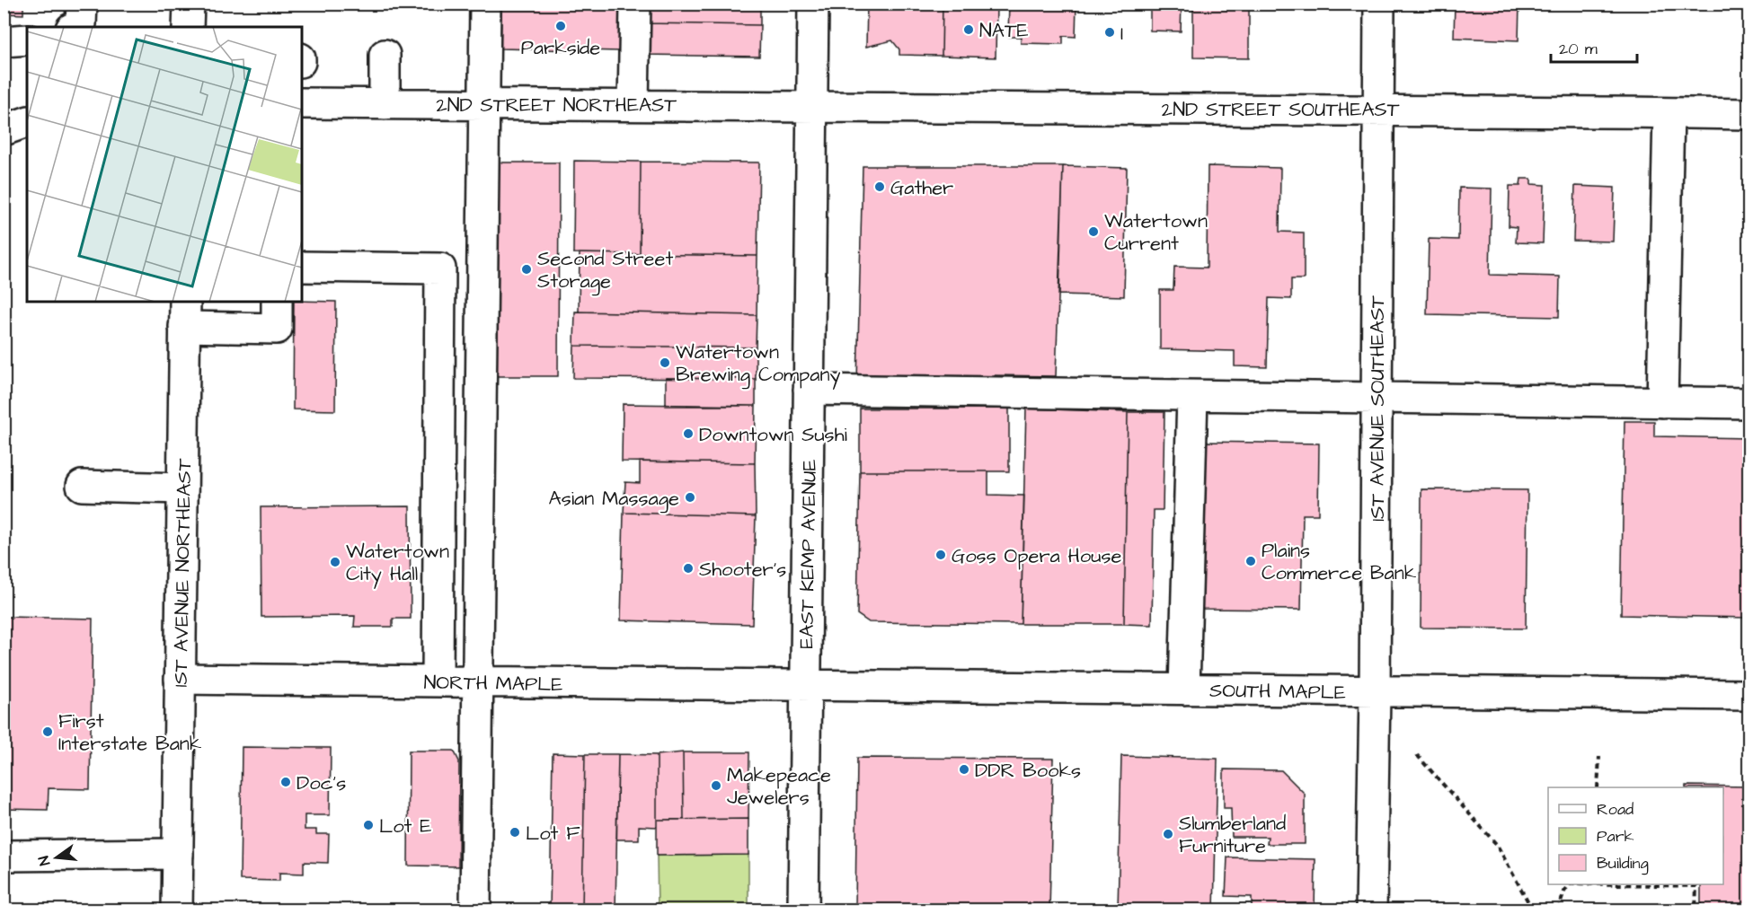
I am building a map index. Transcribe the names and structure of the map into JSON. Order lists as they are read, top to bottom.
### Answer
{
  "streets": {
    "street": [
      "2ND STREET NORTHEAST",
      "2ND STREET SOUTHEAST",
      "1ST AVENUE SOUTHEAST",
      "EAST KEMP AVENUE",
      "1ST AVENUE NORTHEAST",
      "NORTH MAPLE",
      "SOUTH MAPLE"
    ]
  },
  "crossings": [
    ["2ND STREET NORTHEAST", "2ND STREET SOUTHEAST"],
    ["2ND STREET NORTHEAST", "EAST KEMP AVENUE"],
    ["2ND STREET SOUTHEAST", "1ST AVENUE SOUTHEAST"],
    ["2ND STREET SOUTHEAST", "EAST KEMP AVENUE"],
    ["1ST AVENUE SOUTHEAST", "SOUTH MAPLE"],
    ["EAST KEMP AVENUE", "NORTH MAPLE"],
    ["EAST KEMP AVENUE", "SOUTH MAPLE"],
    ["1ST AVENUE NORTHEAST", "NORTH MAPLE"],
    ["NORTH MAPLE", "SOUTH MAPLE"]
  ],
  "places": [
    "Parkside",
    "NATE",
    "I",
    "Gather",
    "Watertown Current",
    "Second Street Storage",
    "Watertown Brewing Company",
    "Downtown Sushi",
    "Asian Massage",
    "Goss Opera House",
    "Plains Commerce Bank",
    "Watertown City Hall",
    "Shooter's",
    "First Interstate Bank",
    "DDR Books",
    "Doc's",
    "Makepeace Jewelers",
    "Lot E",
    "Lot F",
    "Slumberland Furniture"
  ],
  "legend": ["Road", "Park", "Building"],
  "scale_bar": "20 m",
  "north": "left"
}
